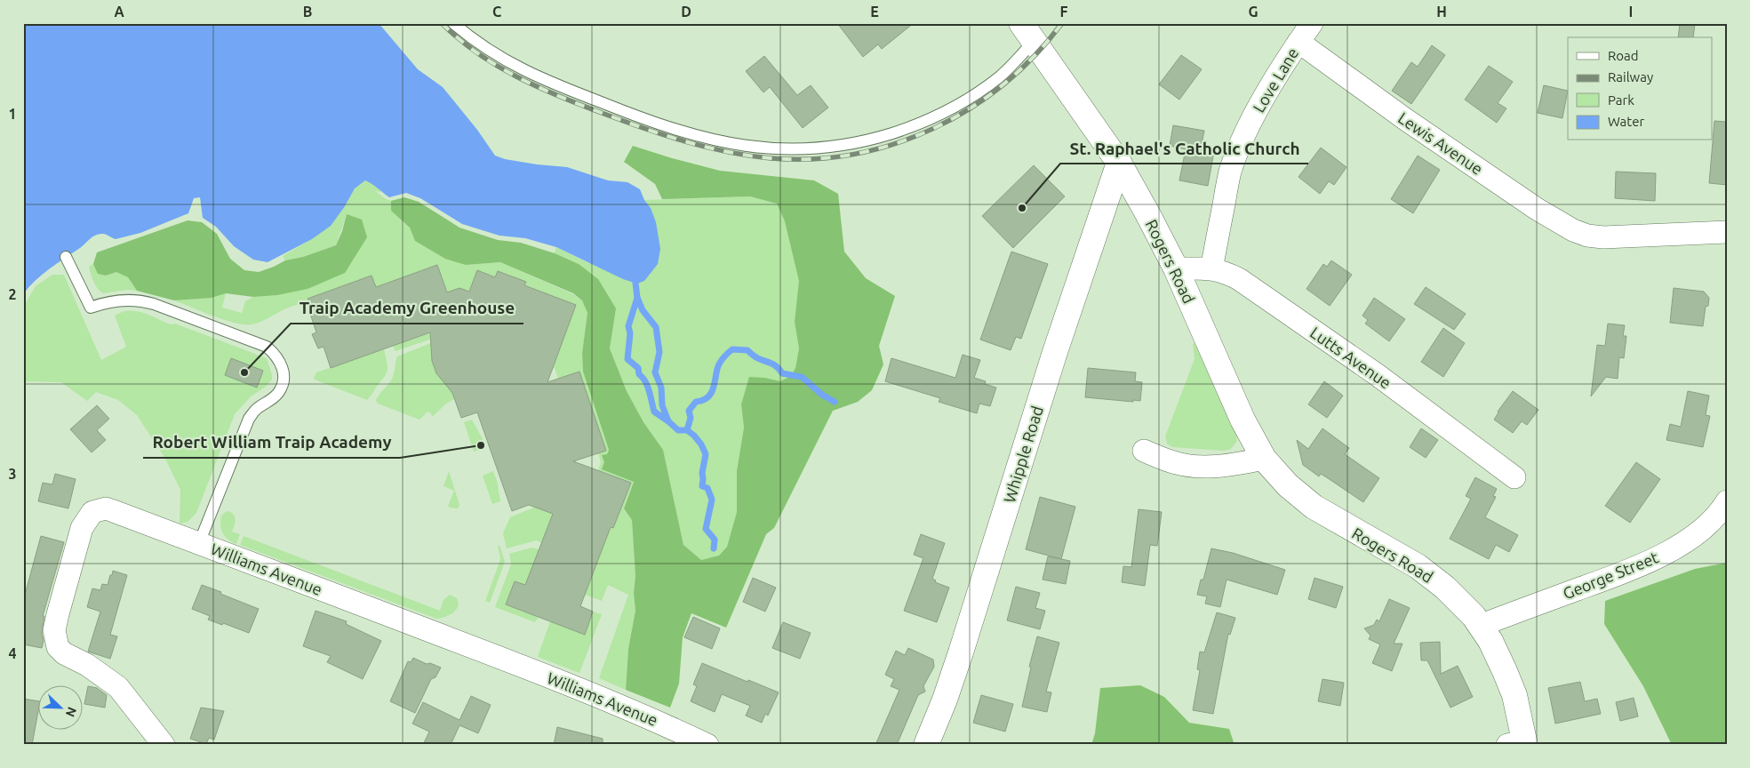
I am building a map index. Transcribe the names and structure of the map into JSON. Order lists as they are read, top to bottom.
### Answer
{
  "streets": {
    "main road": ["Rogers Road", "Whipple Road"],
    "street": [
      "Love Lane",
      "Lewis Avenue",
      "Lutts Avenue",
      "Williams Avenue",
      "George Street"
    ]
  },
  "crossings": [
    ["Love Lane", "Lewis Avenue"],
    ["Love Lane", "Lutts Avenue"],
    ["Rogers Road", "Lutts Avenue"],
    ["Rogers Road", "Whipple Road"],
    ["Rogers Road", "George Street"]
  ],
  "places": ["St. Raphael's Catholic Church", "Traip Academy Greenhouse", "Robert William Traip Academy"],
  "legend": [
    "Road",
    "Railway",
    "Park",
    "Water"
  ],
  "north": "bottom right",
  "grid": {
    "columns": [
      "A",
      "B",
      "C",
      "D",
      "E",
      "F",
      "G",
      "H",
      "I"
    ],
    "rows": [
      "1",
      "2",
      "3",
      "4"
    ]
  }
}
